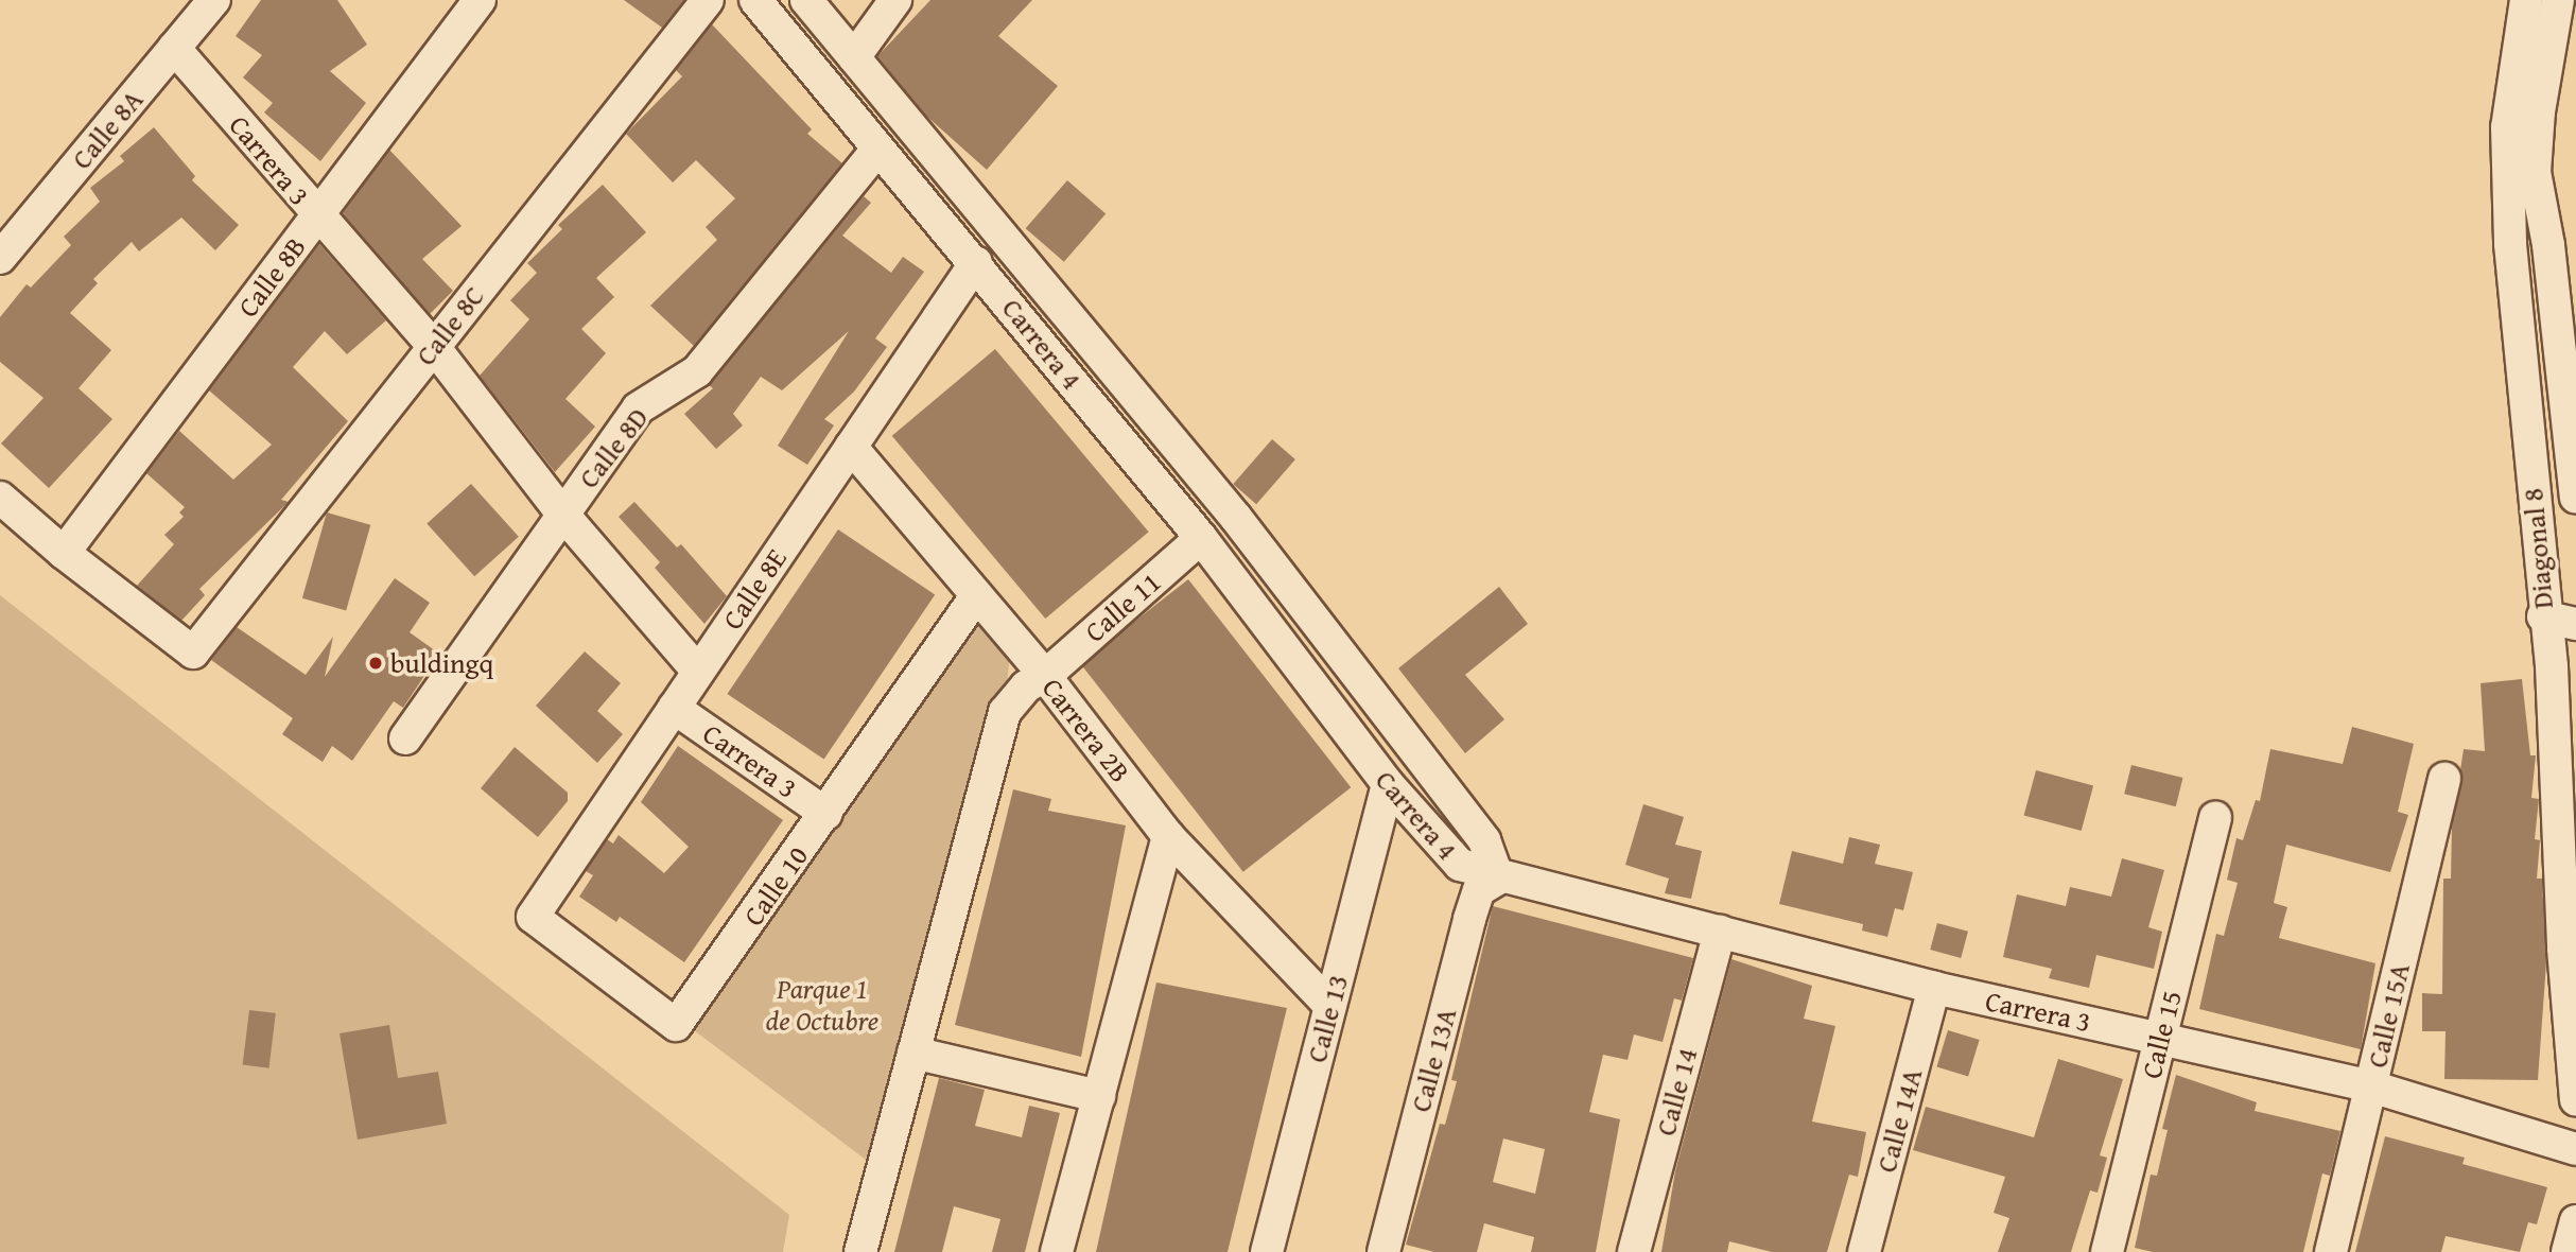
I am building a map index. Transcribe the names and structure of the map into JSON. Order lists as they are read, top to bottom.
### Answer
{
  "streets": {
    "street": [
      "Calle 8A",
      "Carrera 3",
      "Calle 8B",
      "Calle 8C",
      "Carrera 4",
      "Calle 8D",
      "Diagonal 8",
      "Calle 8E",
      "Calle 11",
      "Carrera 2B",
      "Calle 10",
      "Calle 15A",
      "Calle 13",
      "Calle 15",
      "Calle 13A",
      "Calle 14",
      "Calle 14A"
    ]
  },
  "crossings": [
    ["Calle 8A", "Carrera 3"],
    ["Carrera 3", "Calle 8B"],
    ["Carrera 3", "Calle 8C"],
    ["Carrera 3", "Carrera 4"],
    ["Carrera 3", "Calle 8D"],
    ["Carrera 3", "Calle 8E"],
    ["Carrera 3", "Calle 10"],
    ["Carrera 3", "Calle 15A"],
    ["Carrera 3", "Calle 15"],
    ["Carrera 3", "Calle 13A"],
    ["Carrera 3", "Calle 14"],
    ["Carrera 3", "Calle 14A"],
    ["Calle 8B", "Calle 8C"],
    ["Carrera 4", "Calle 8D"],
    ["Carrera 4", "Calle 8E"],
    ["Carrera 4", "Calle 11"],
    ["Carrera 4", "Calle 13"],
    ["Carrera 4", "Calle 13A"],
    ["Calle 8E", "Carrera 2B"],
    ["Calle 8E", "Calle 10"],
    ["Calle 11", "Carrera 2B"],
    ["Carrera 2B", "Calle 10"],
    ["Carrera 2B", "Calle 13"]
  ],
  "parks": ["Parque 1 de Octubre"],
  "places": ["buldingq"]
}
